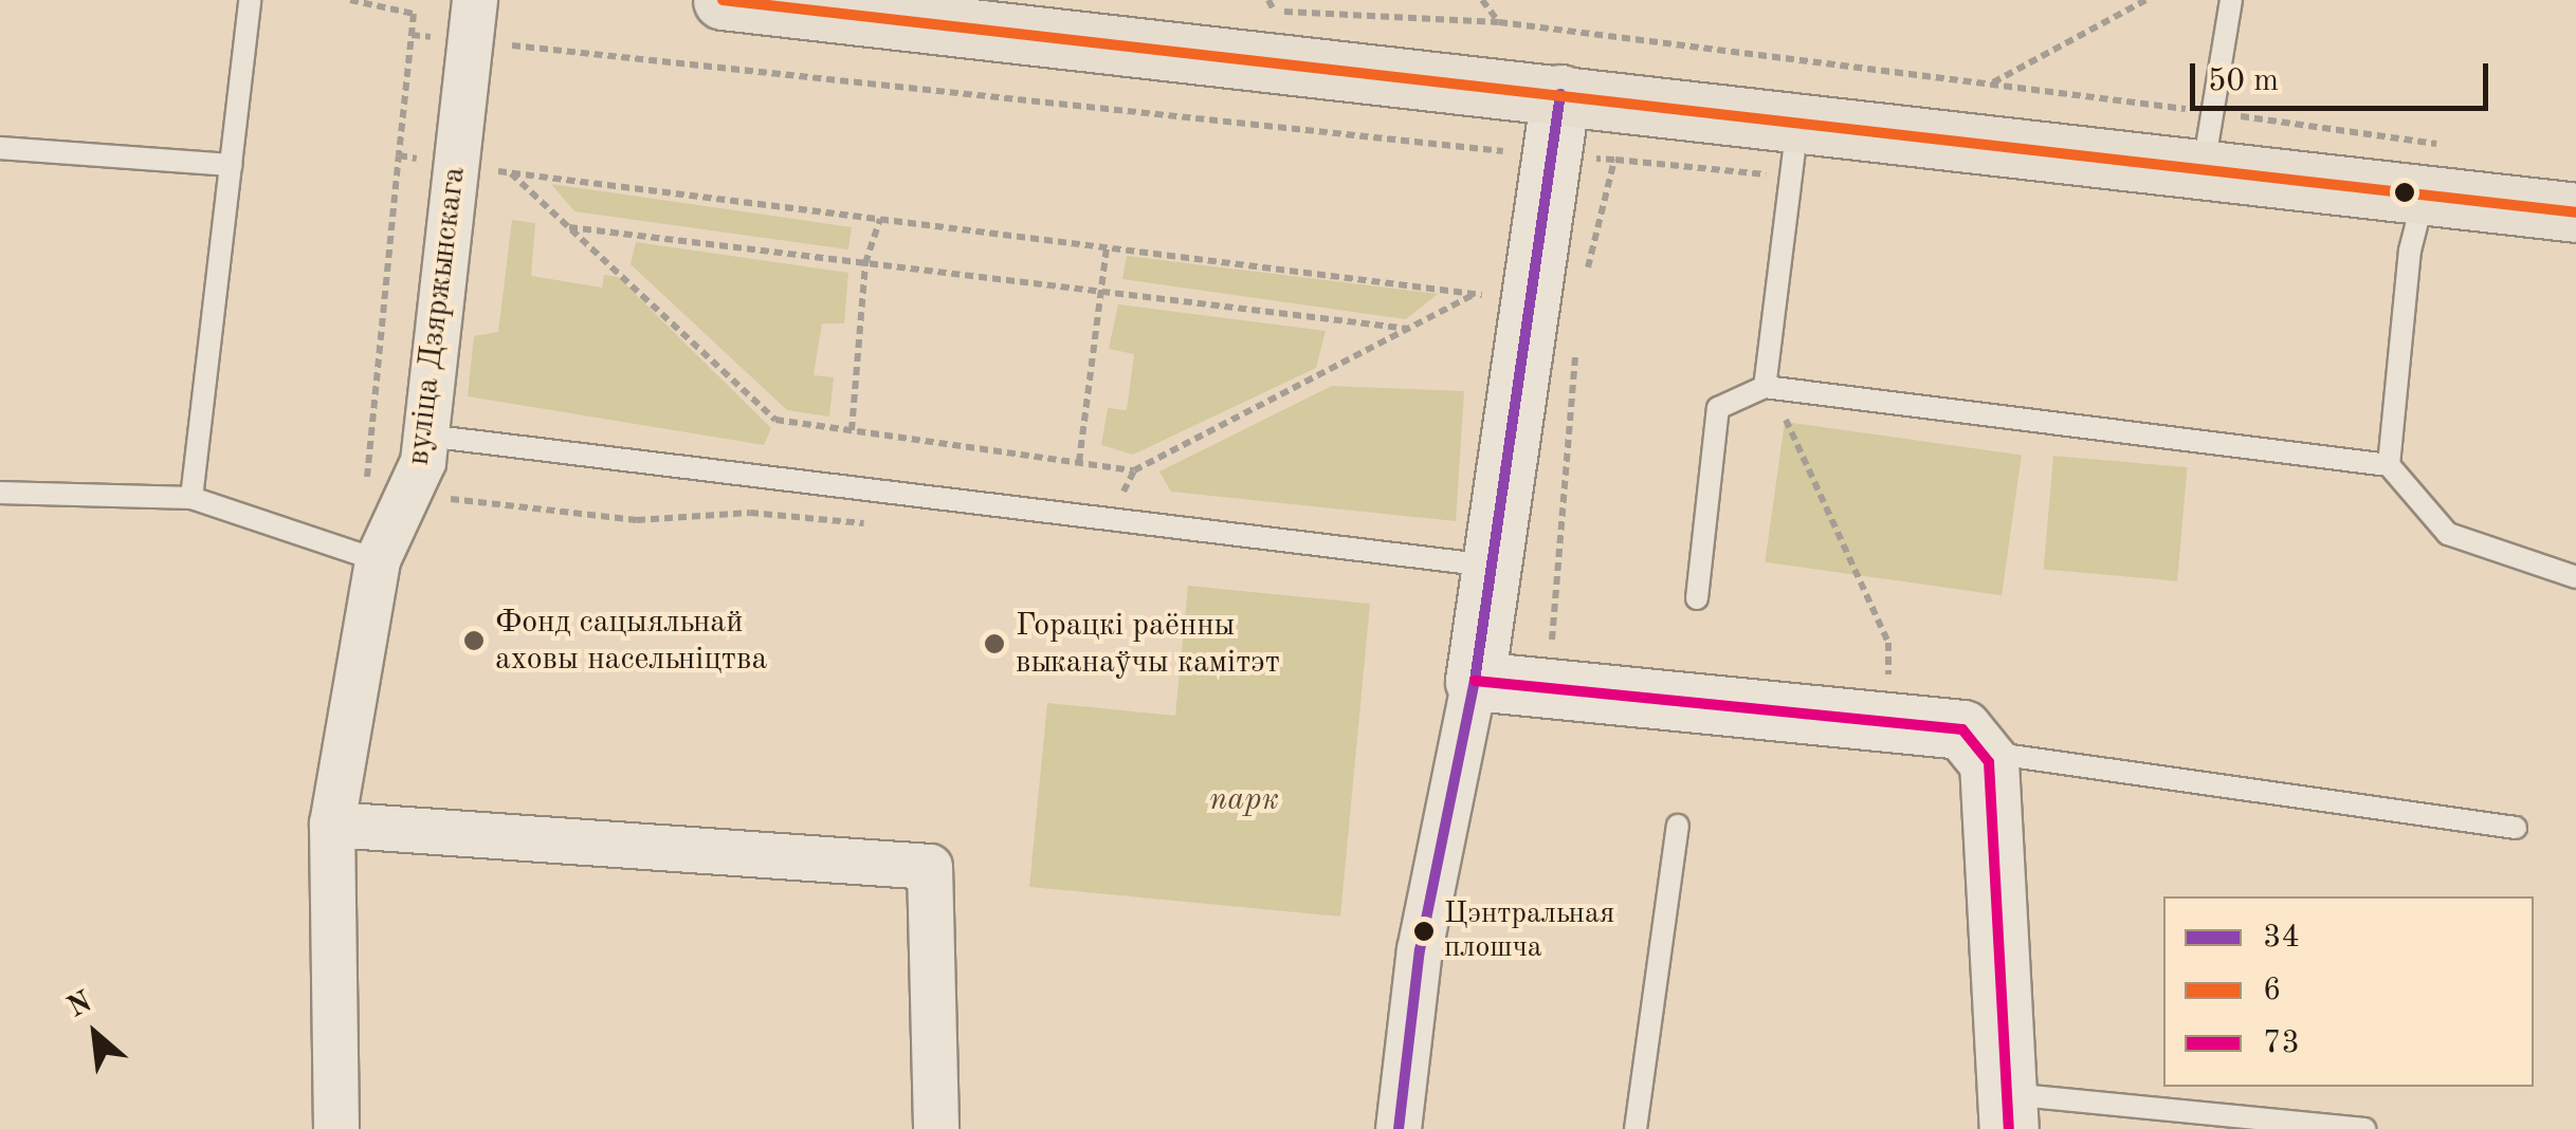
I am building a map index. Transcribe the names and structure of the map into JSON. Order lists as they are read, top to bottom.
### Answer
{
  "streets": {
    "street": ["вуліца Дзяржынскага"]
  },
  "parks": ["парк"],
  "places": ["Фонд сацыяльнай аховы насельніцтва", "Горацкі раённы выканаўчы камітэт", "Цэнтральная плошча"],
  "lines": ["transit line 6", "transit line 34", "transit line 73"],
  "legend": ["34", "6", "73"],
  "scale_bar": "50 m",
  "north": "top left"
}
